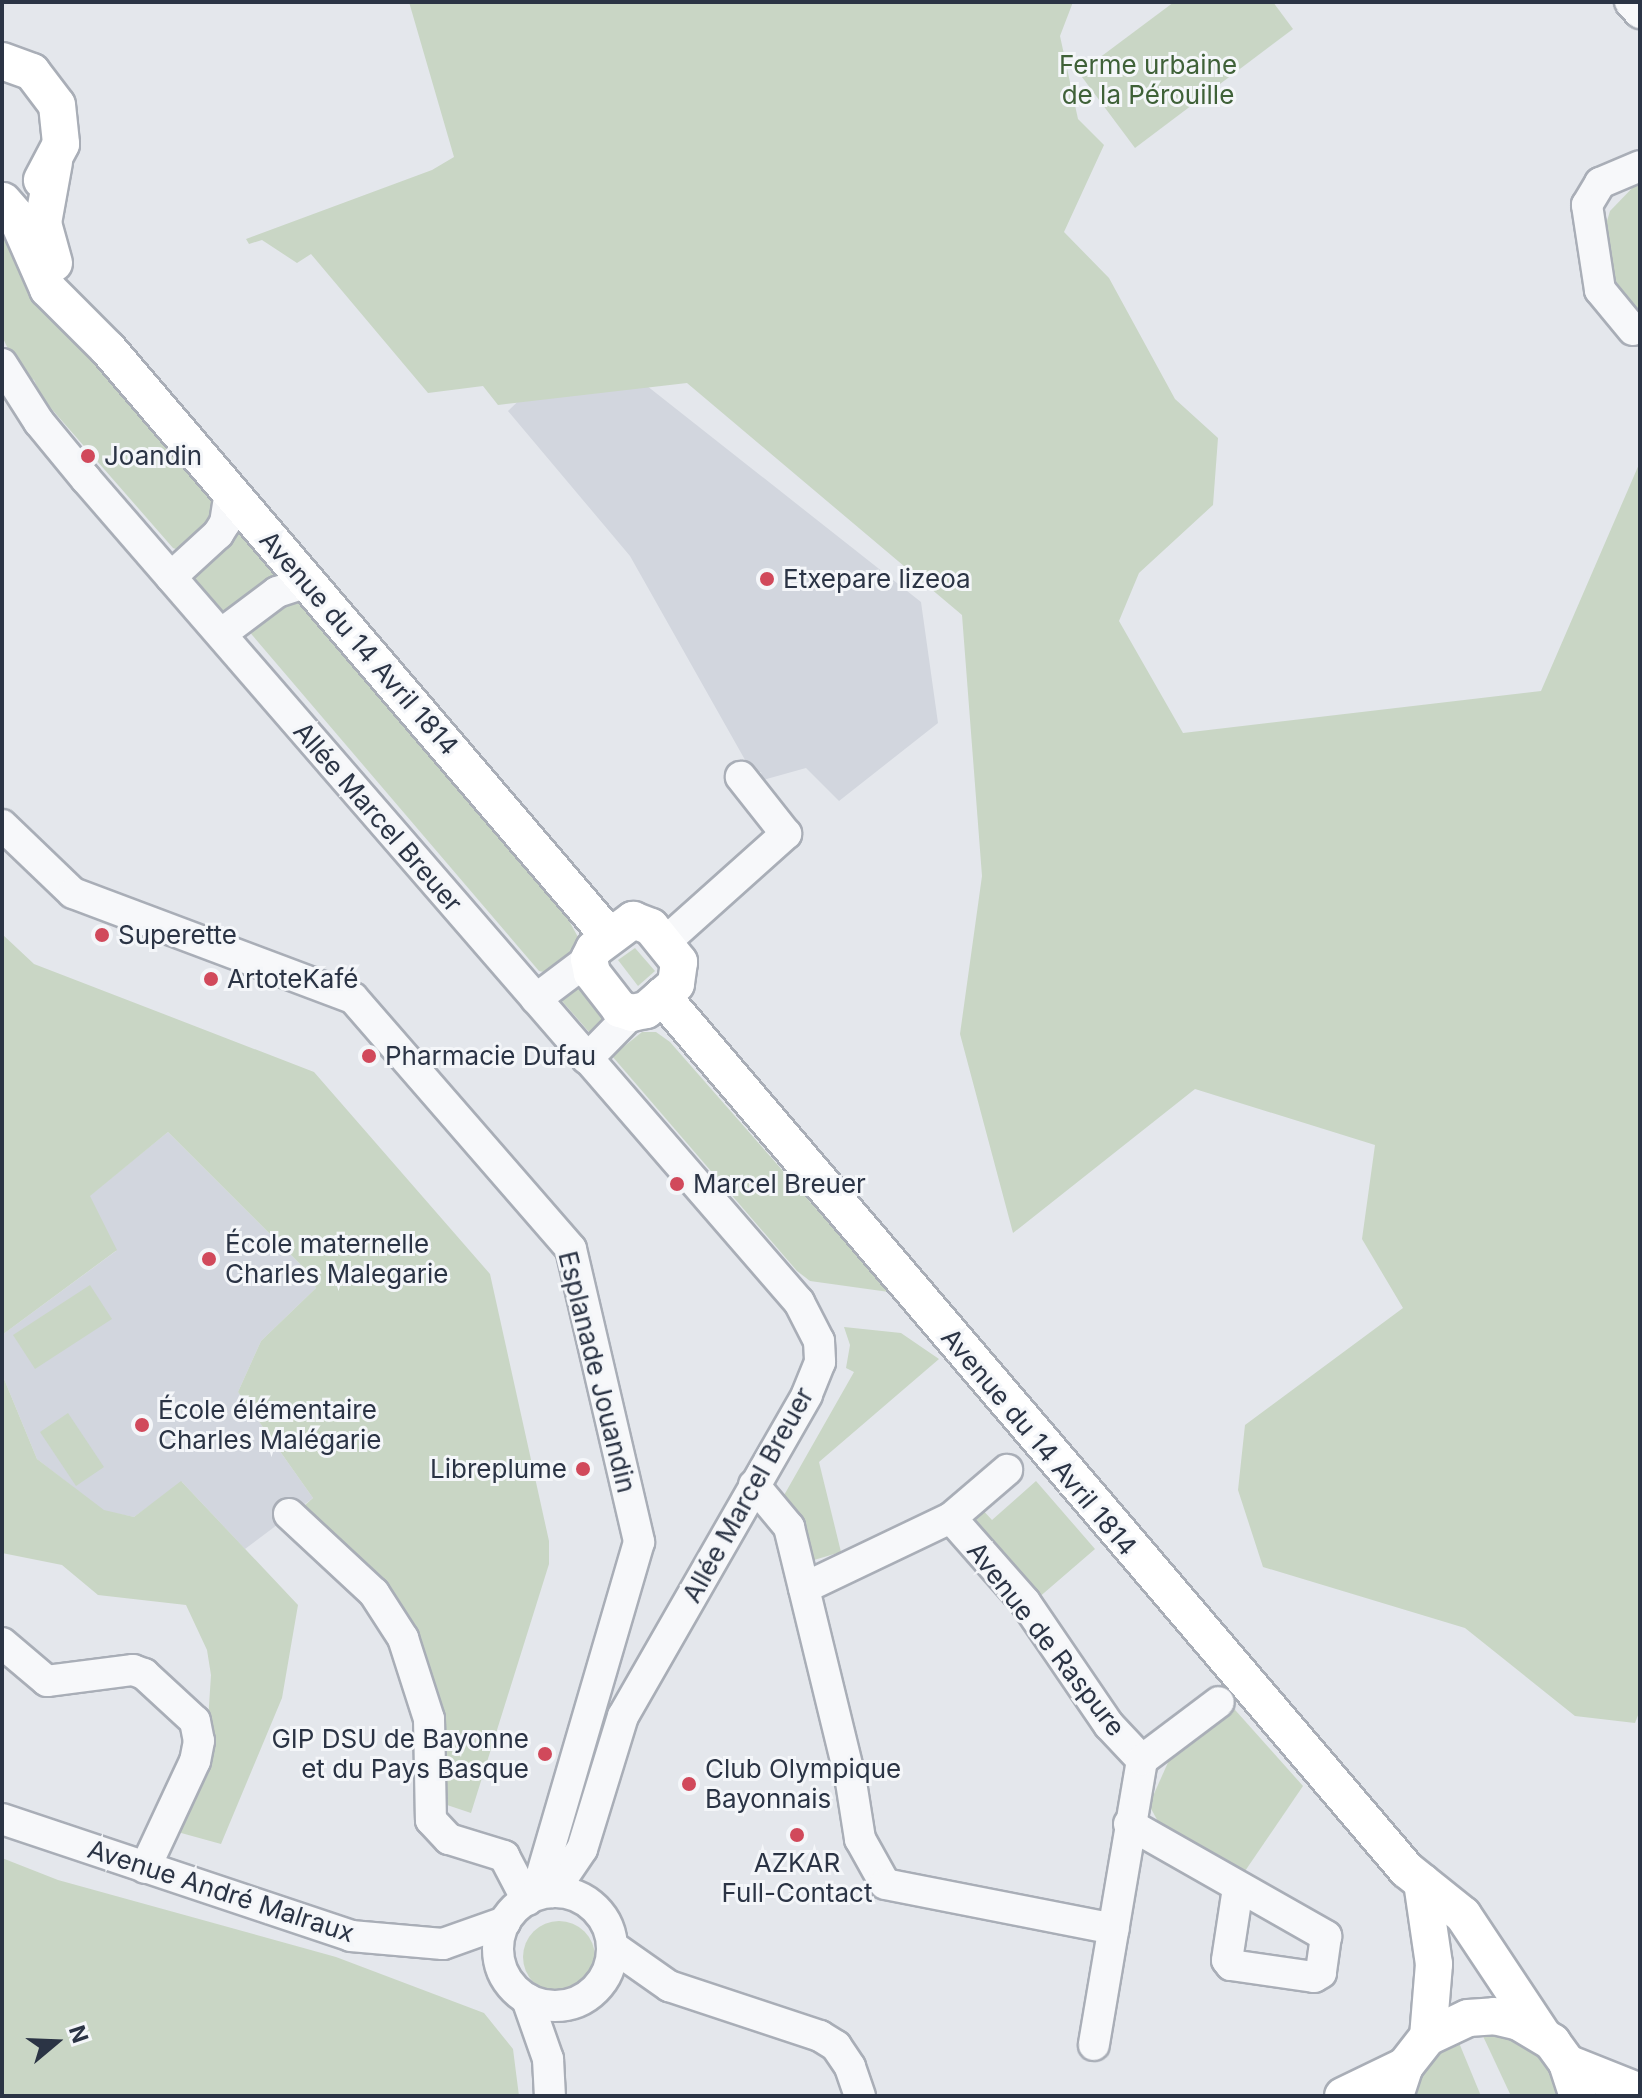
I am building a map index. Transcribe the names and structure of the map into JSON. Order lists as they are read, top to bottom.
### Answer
{
  "streets": {
    "main road": ["Avenue du 14 Avril 1814"],
    "street": [
      "Allée Marcel Breuer",
      "Esplanade Jouandin",
      "Avenue de Raspure",
      "Avenue André Malraux"
    ]
  },
  "crossings": [
    ["Allée Marcel Breuer", "Esplanade Jouandin"],
    ["Allée Marcel Breuer", "Avenue André Malraux"],
    ["Esplanade Jouandin", "Avenue André Malraux"]
  ],
  "parks": ["Ferme urbaine de la Pérouille"],
  "places": [
    "Joandin",
    "Etxepare lizeoa",
    "Superette",
    "ArtoteKafé",
    "Pharmacie Dufau",
    "Marcel Breuer",
    "École maternelle Charles Malegarie",
    "École élémentaire Charles Malégarie",
    "Libreplume",
    "GIP DSU de Bayonne et du Pays Basque",
    "Club Olympique Bayonnais",
    "AZKAR Full-Contact"
  ],
  "north": "right"
}
